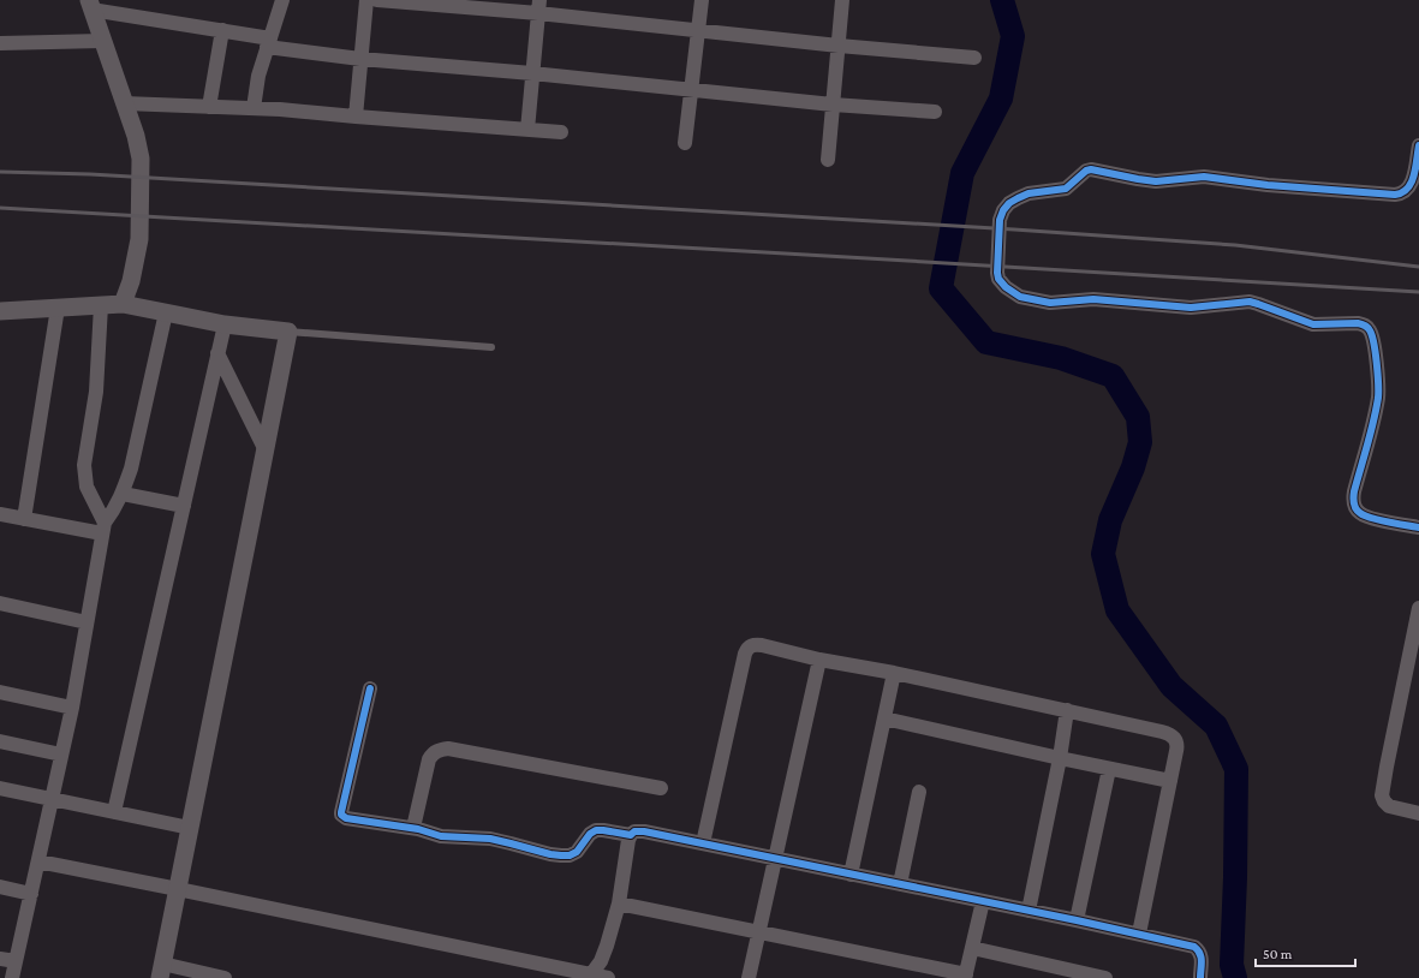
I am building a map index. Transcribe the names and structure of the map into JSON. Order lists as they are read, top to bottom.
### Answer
{
  "scale_bar": "50 m"
}
